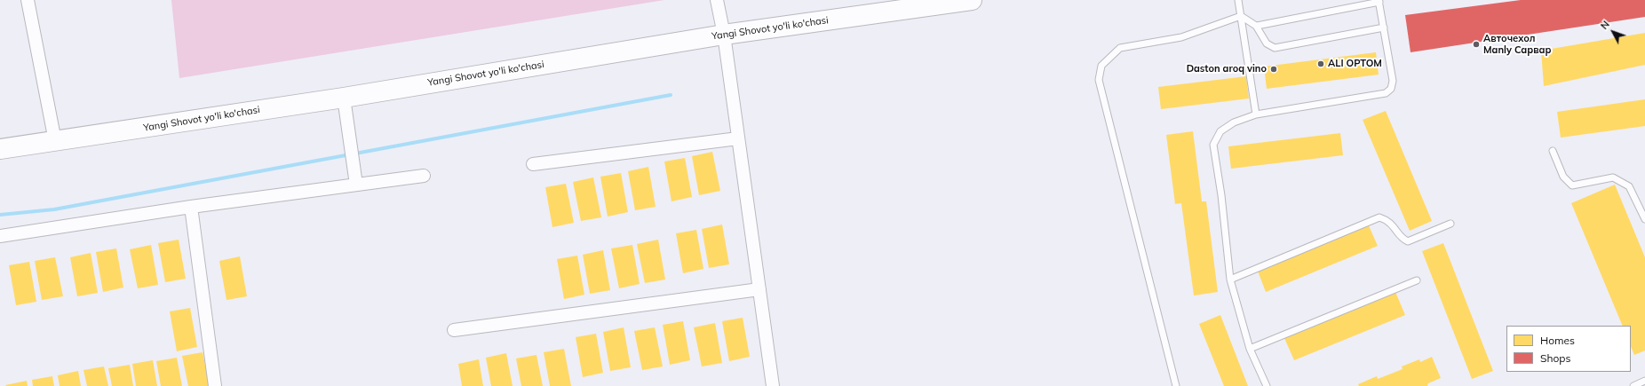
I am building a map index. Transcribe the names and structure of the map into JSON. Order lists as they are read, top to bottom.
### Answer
{
  "streets": {
    "main road": ["Yangi Shovot yo'li ko'chasi"]
  },
  "places": ["Авточехол Manly Сарвар", "ALI OPTOM", "Daston aroq vino"],
  "legend": ["Homes", "Shops"],
  "north": "top left"
}
